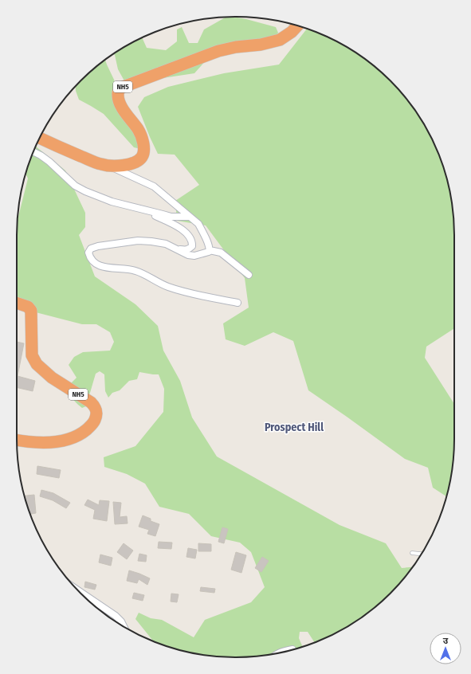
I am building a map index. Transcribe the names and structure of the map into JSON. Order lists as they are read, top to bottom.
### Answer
{
  "streets": {
    "highway": ["NH5"]
  },
  "districts": ["Prospect Hill"],
  "north": "top"
}
